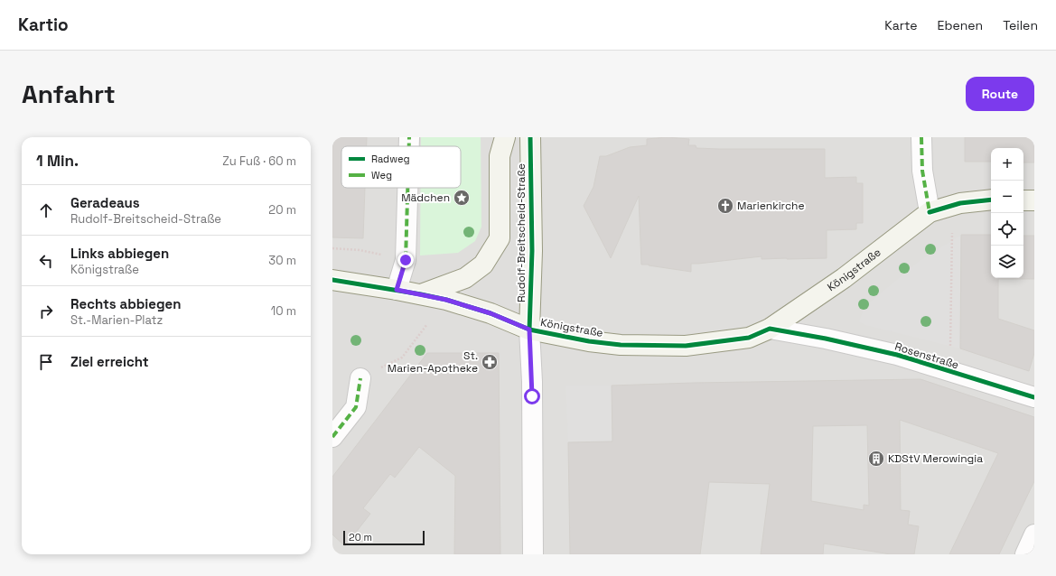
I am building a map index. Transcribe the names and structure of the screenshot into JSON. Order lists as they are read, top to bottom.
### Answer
{
  "streets": {
    "main road": ["Rudolf-Breitscheid-Straße", "Königstraße"],
    "street": ["Rosenstraße"]
  },
  "crossings": [
    ["Rudolf-Breitscheid-Straße", "Königstraße"],
    ["Königstraße", "Rosenstraße"]
  ],
  "places": {
    "place": ["Mädchen"],
    "church": ["Marienkirche"],
    "pharmacy": ["St. Marien-Apotheke"],
    "building": ["KDStV Merowingia"]
  },
  "legend": ["Radweg", "Weg"],
  "scale_bar": "20 m",
  "page": {
    "header": "Kartio",
    "nav": ["Karte", "Ebenen", "Teilen"],
    "buttons": "Route",
    "title": "Anfahrt",
    "heading": ["1 Min.", "Zu Fuß · 60 m"],
    "map_buttons": ["+", "−"],
    "list": [
      ["Geradeaus", "Rudolf-Breitscheid-Straße", "20 m"],
      ["Links abbiegen", "Königstraße", "30 m"],
      ["Rechts abbiegen", "St.-Marien-Platz", "10 m"],
      "Ziel erreicht"
    ],
    "scale": "20 m"
  }
}
